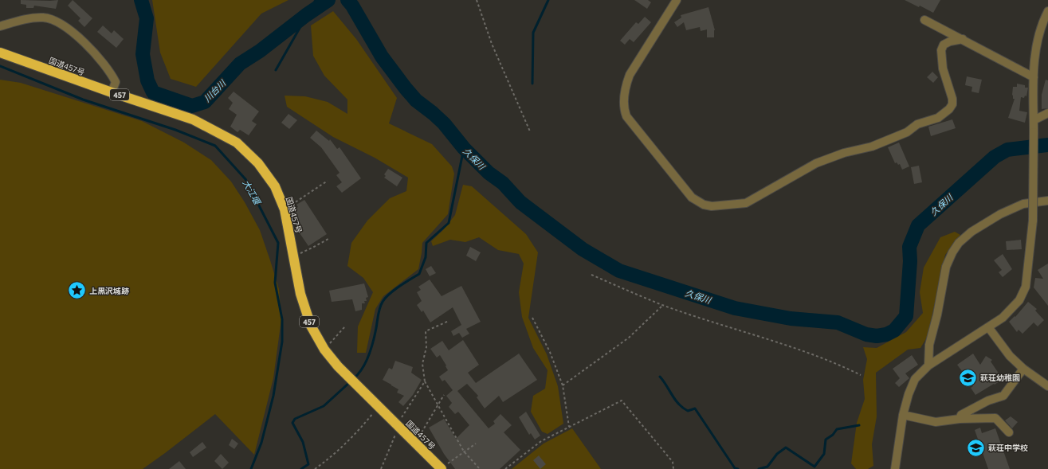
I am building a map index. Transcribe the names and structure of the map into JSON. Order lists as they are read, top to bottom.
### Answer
{
  "streets": {
    "highway": ["国道457号", "457"]
  },
  "water": ["川台川", "久保川", "大江堰"],
  "places": {
    "place": ["上黒沢城跡"],
    "school or university": ["萩荘幼稚園", "萩荘中学校"]
  }
}
